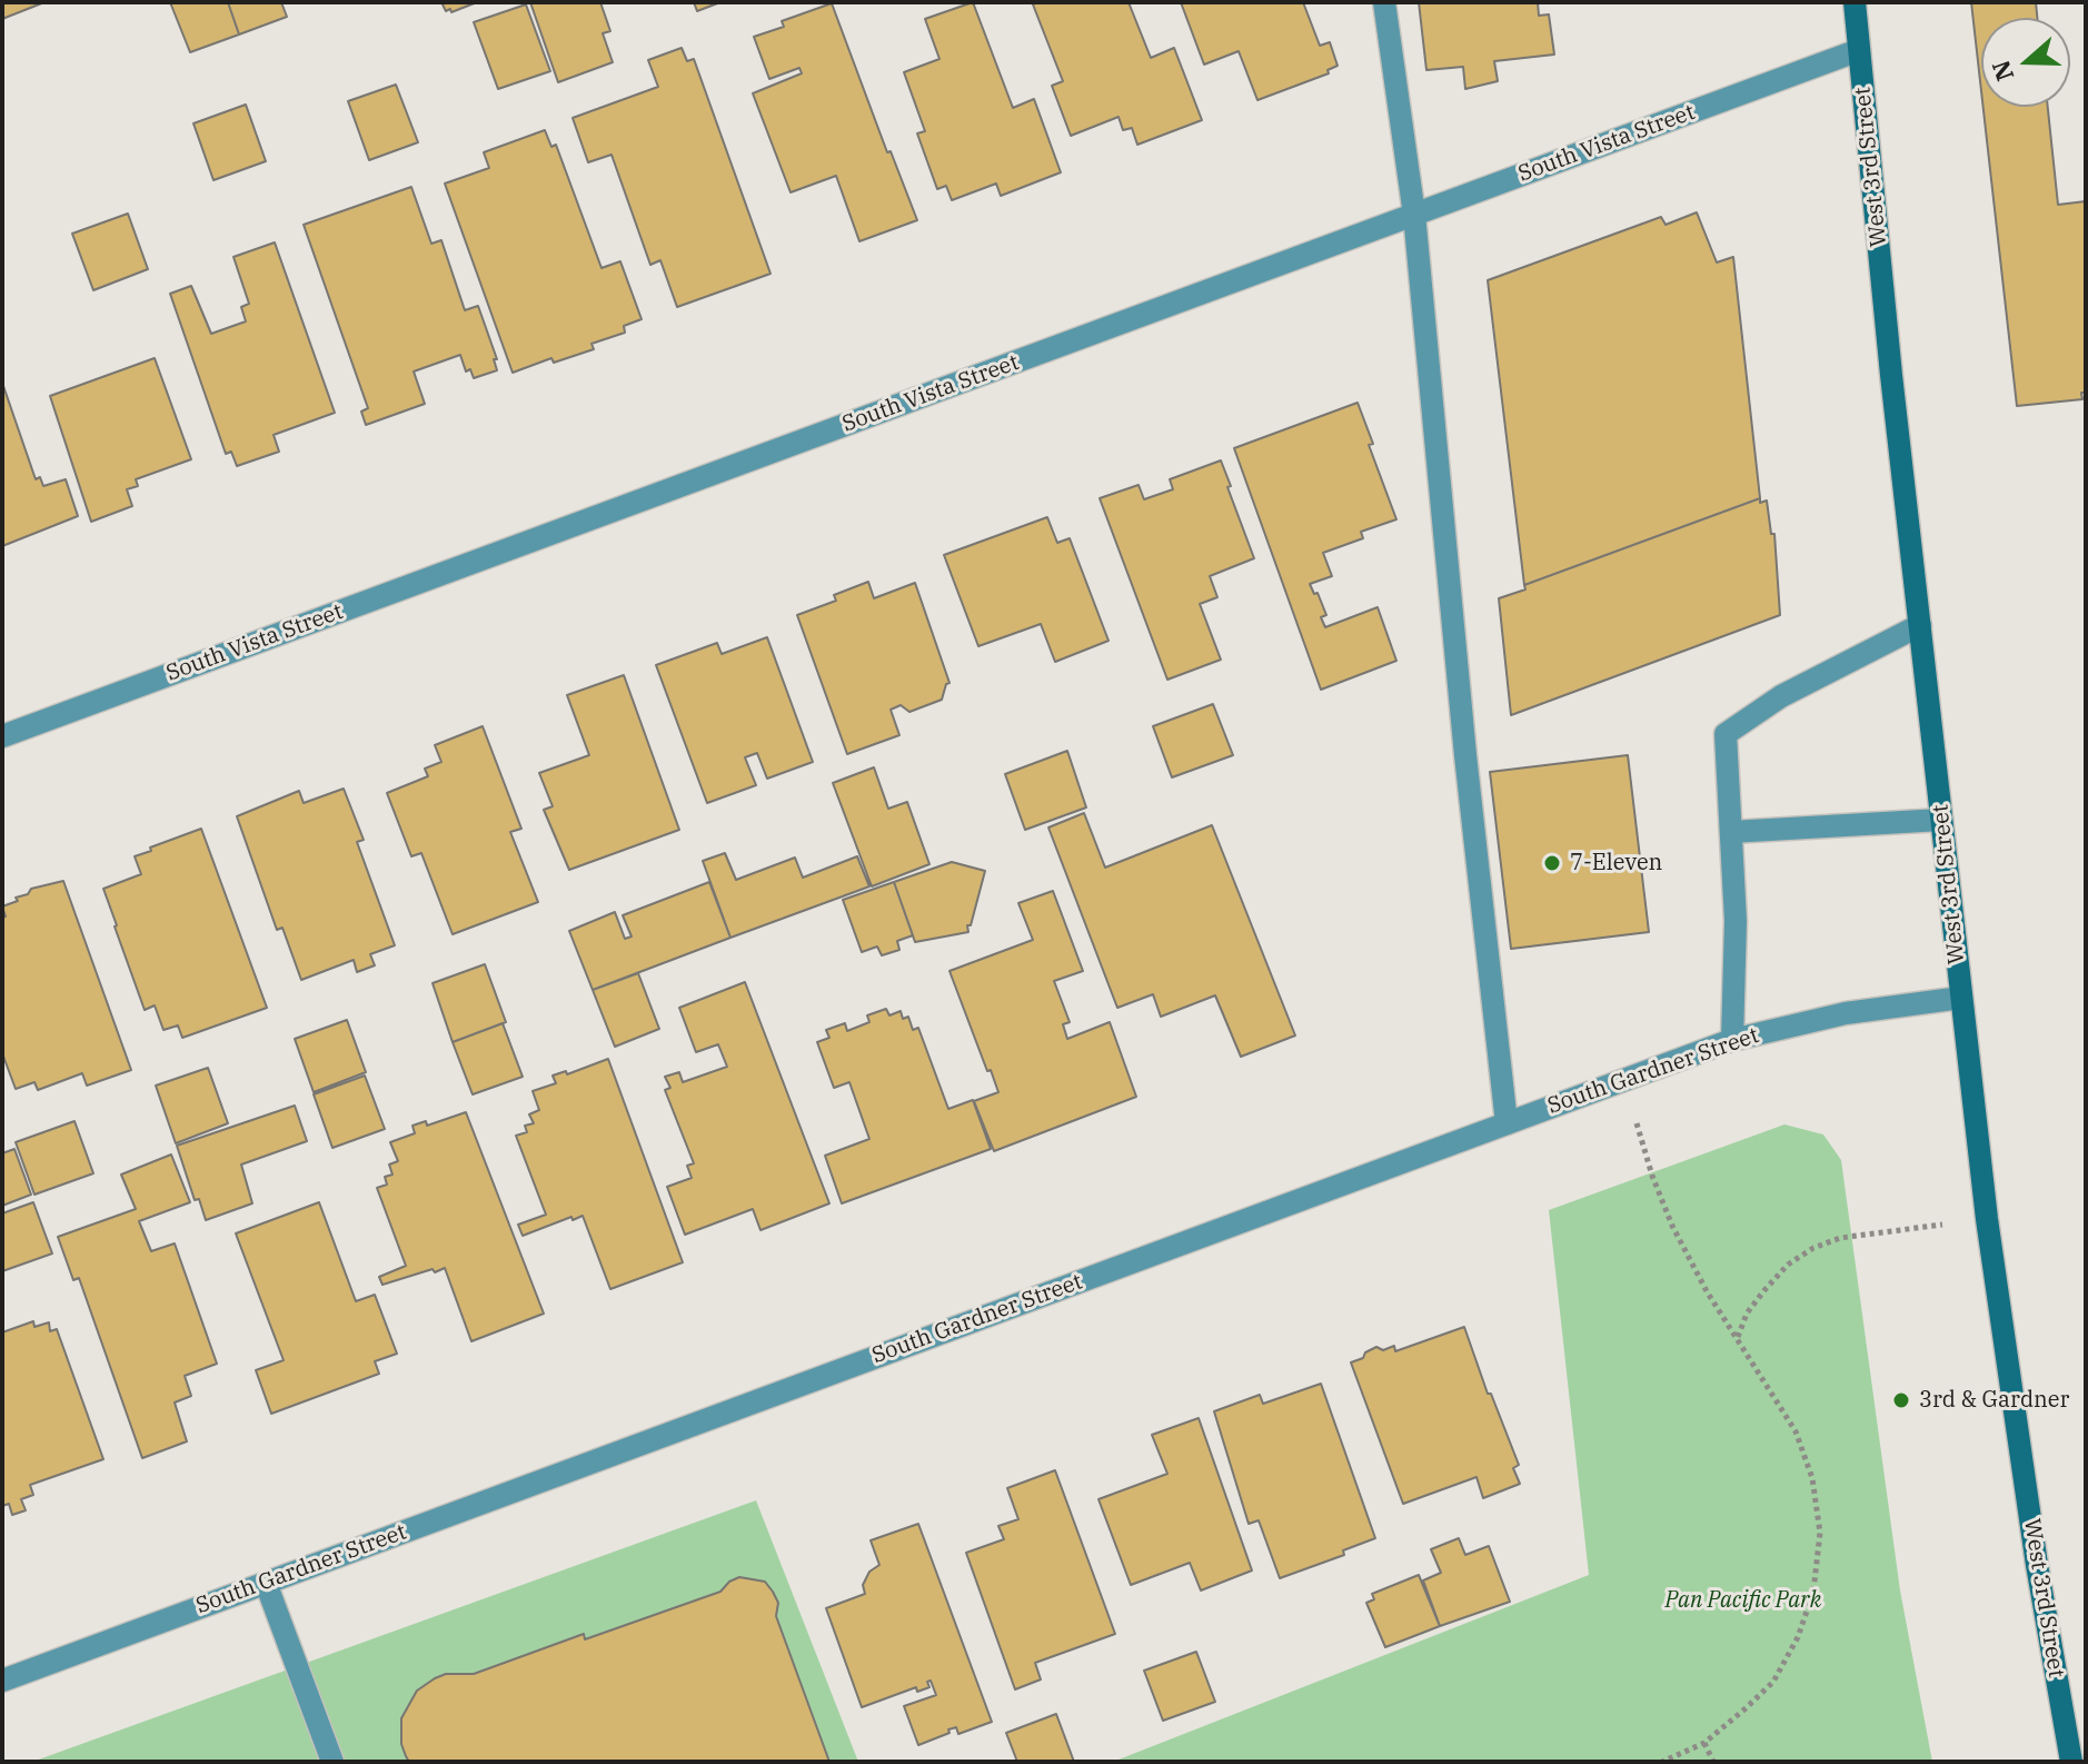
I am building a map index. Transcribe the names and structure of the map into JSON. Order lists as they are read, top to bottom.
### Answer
{
  "streets": {
    "main road": ["West 3rd Street"],
    "street": ["South Vista Street", "South Gardner Street"]
  },
  "crossings": [
    ["South Vista Street", "West 3rd Street"],
    ["West 3rd Street", "South Gardner Street"]
  ],
  "parks": ["Pan Pacific Park"],
  "places": ["7-Eleven", "3rd & Gardner"],
  "north": "left"
}
